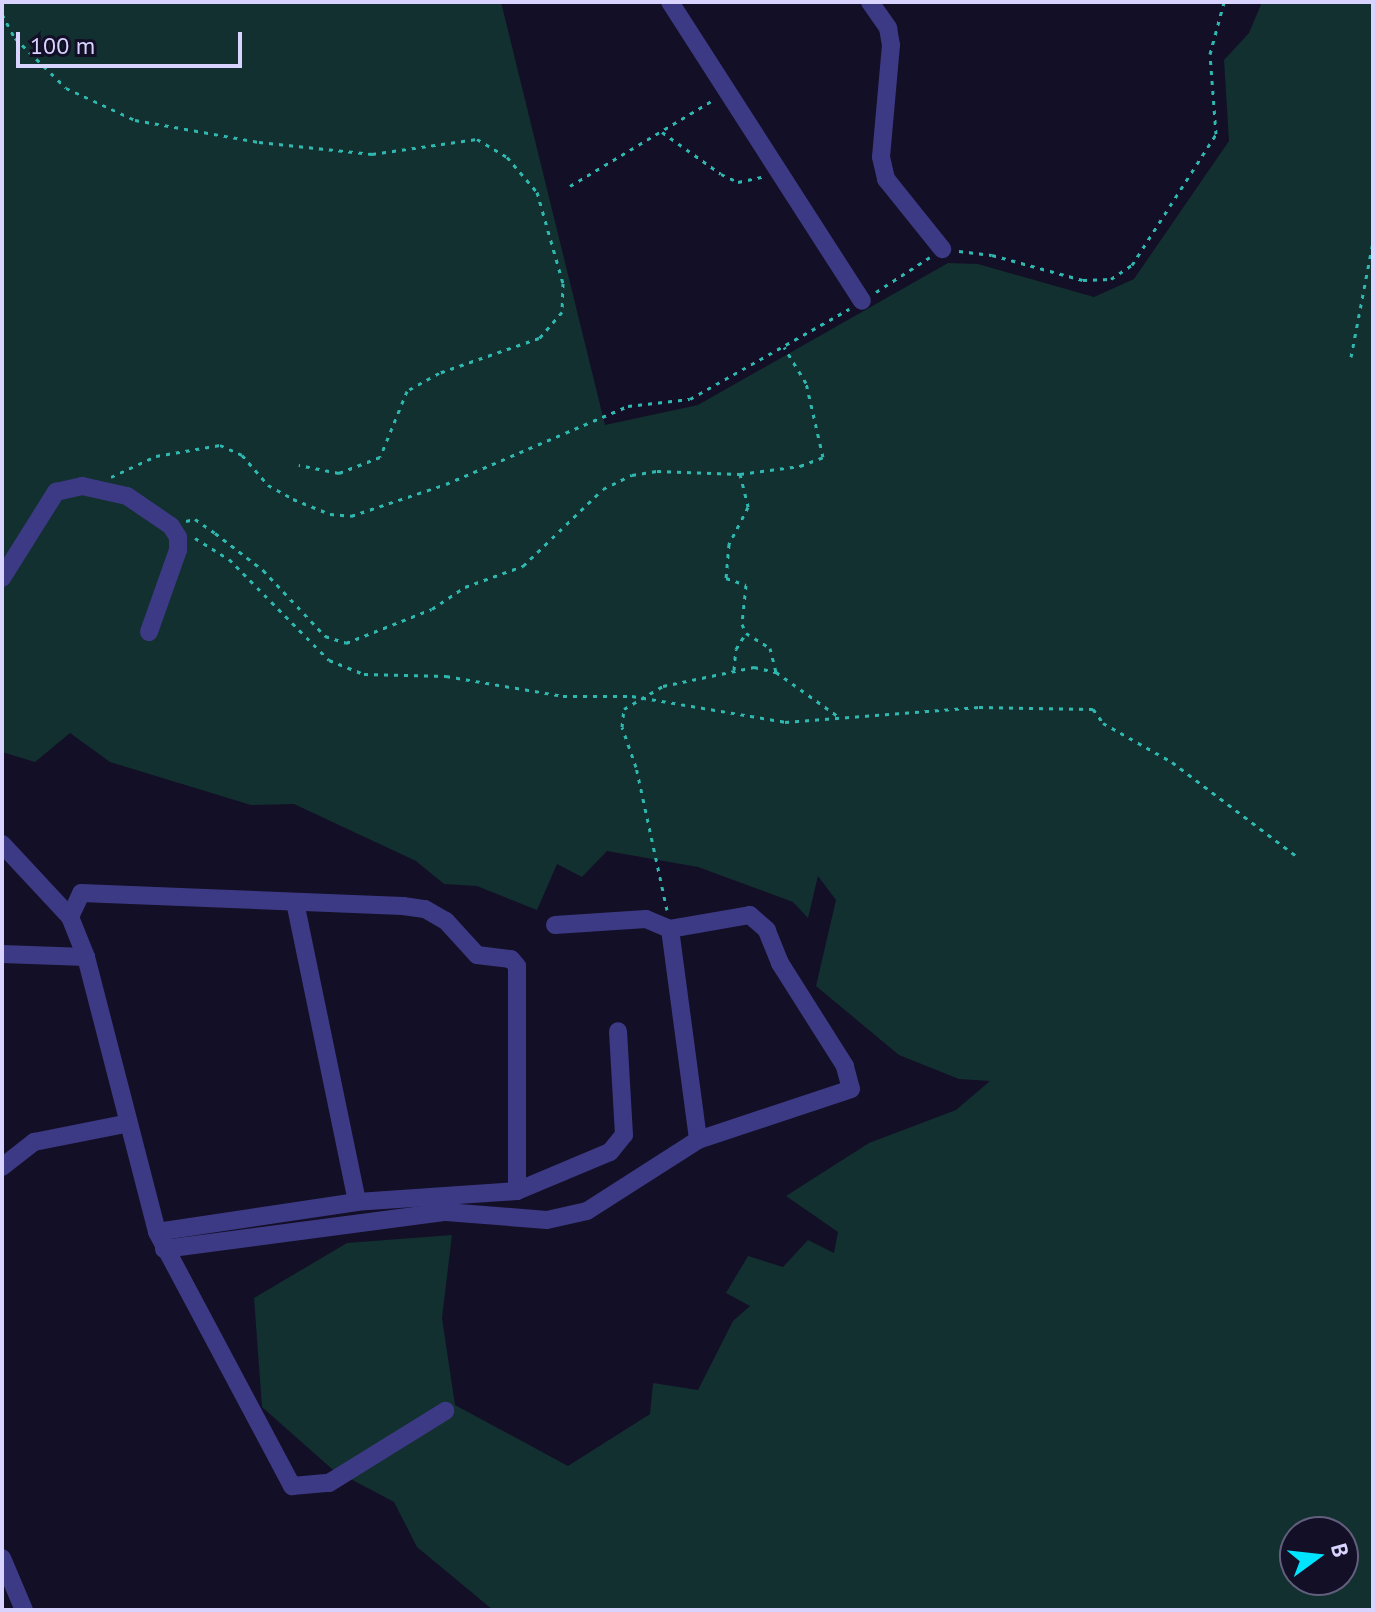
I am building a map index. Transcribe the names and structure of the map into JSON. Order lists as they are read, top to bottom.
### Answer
{
  "scale_bar": "100 m",
  "north": "right"
}
